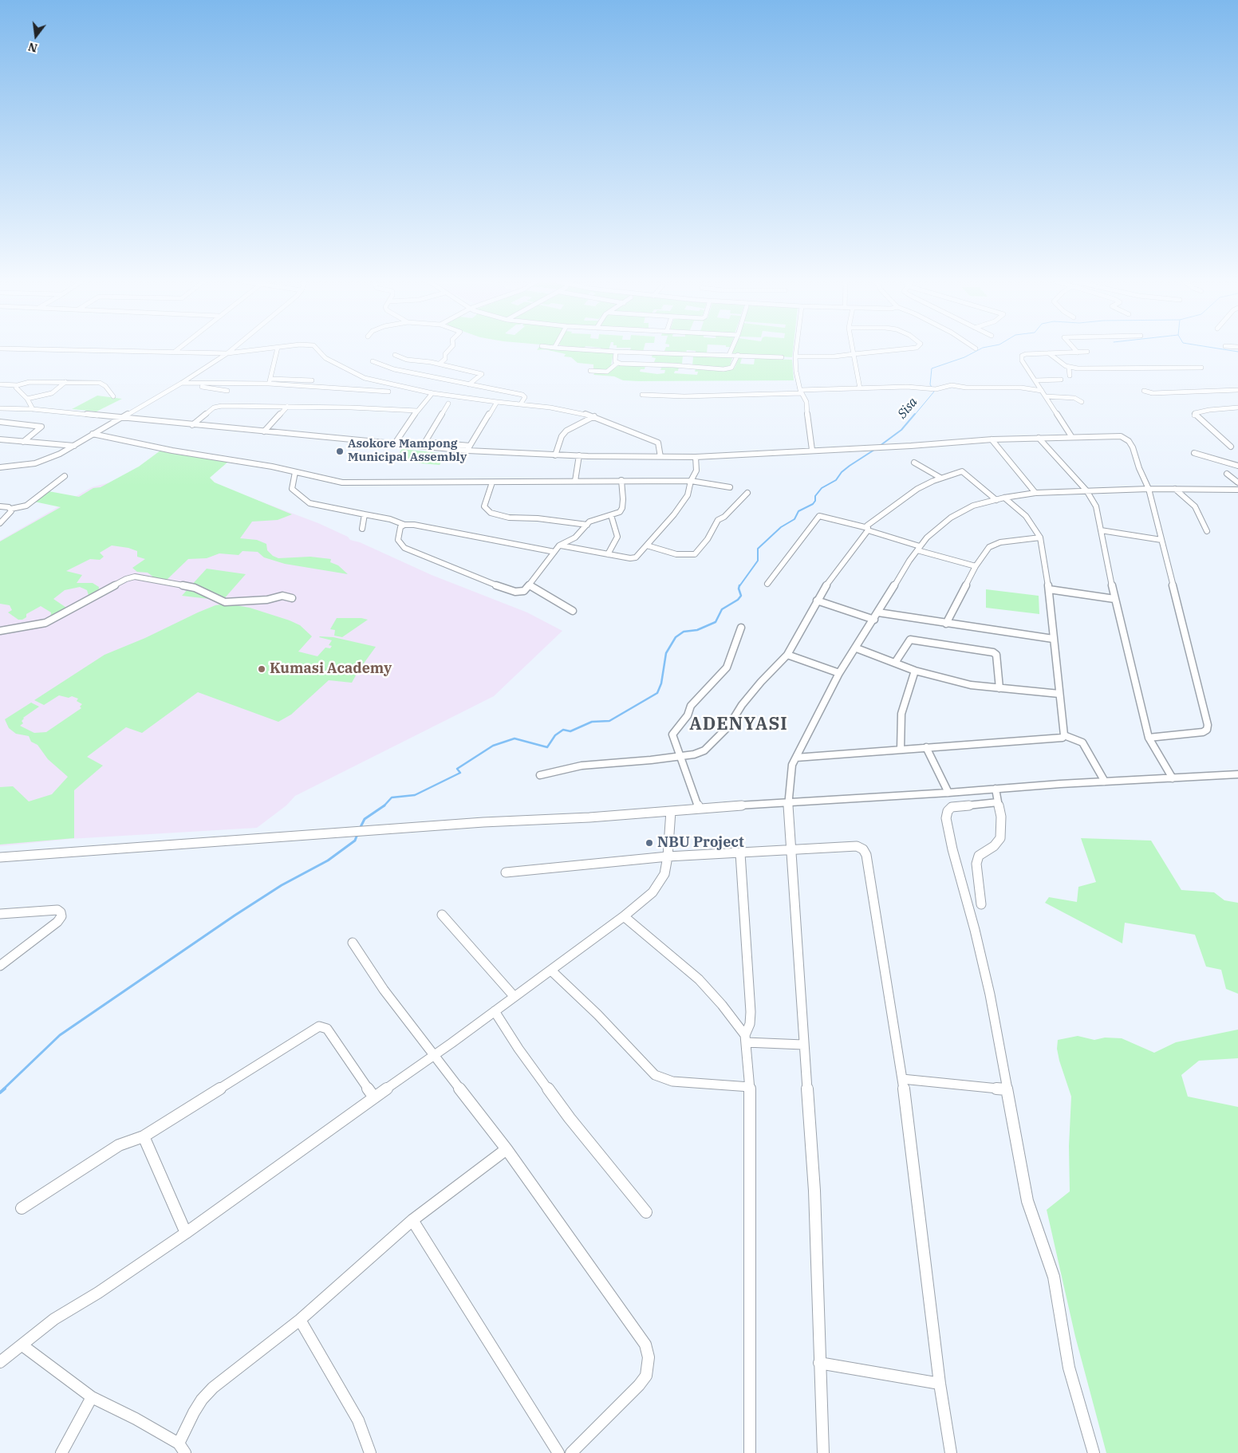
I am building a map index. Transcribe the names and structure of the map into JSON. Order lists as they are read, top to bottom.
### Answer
{
  "districts": ["ADENYASI"],
  "water": ["Sisa"],
  "places": ["Asokore Mampong Municipal Assembly", "Kumasi Academy", "NBU Project"],
  "north": "bottom"
}
